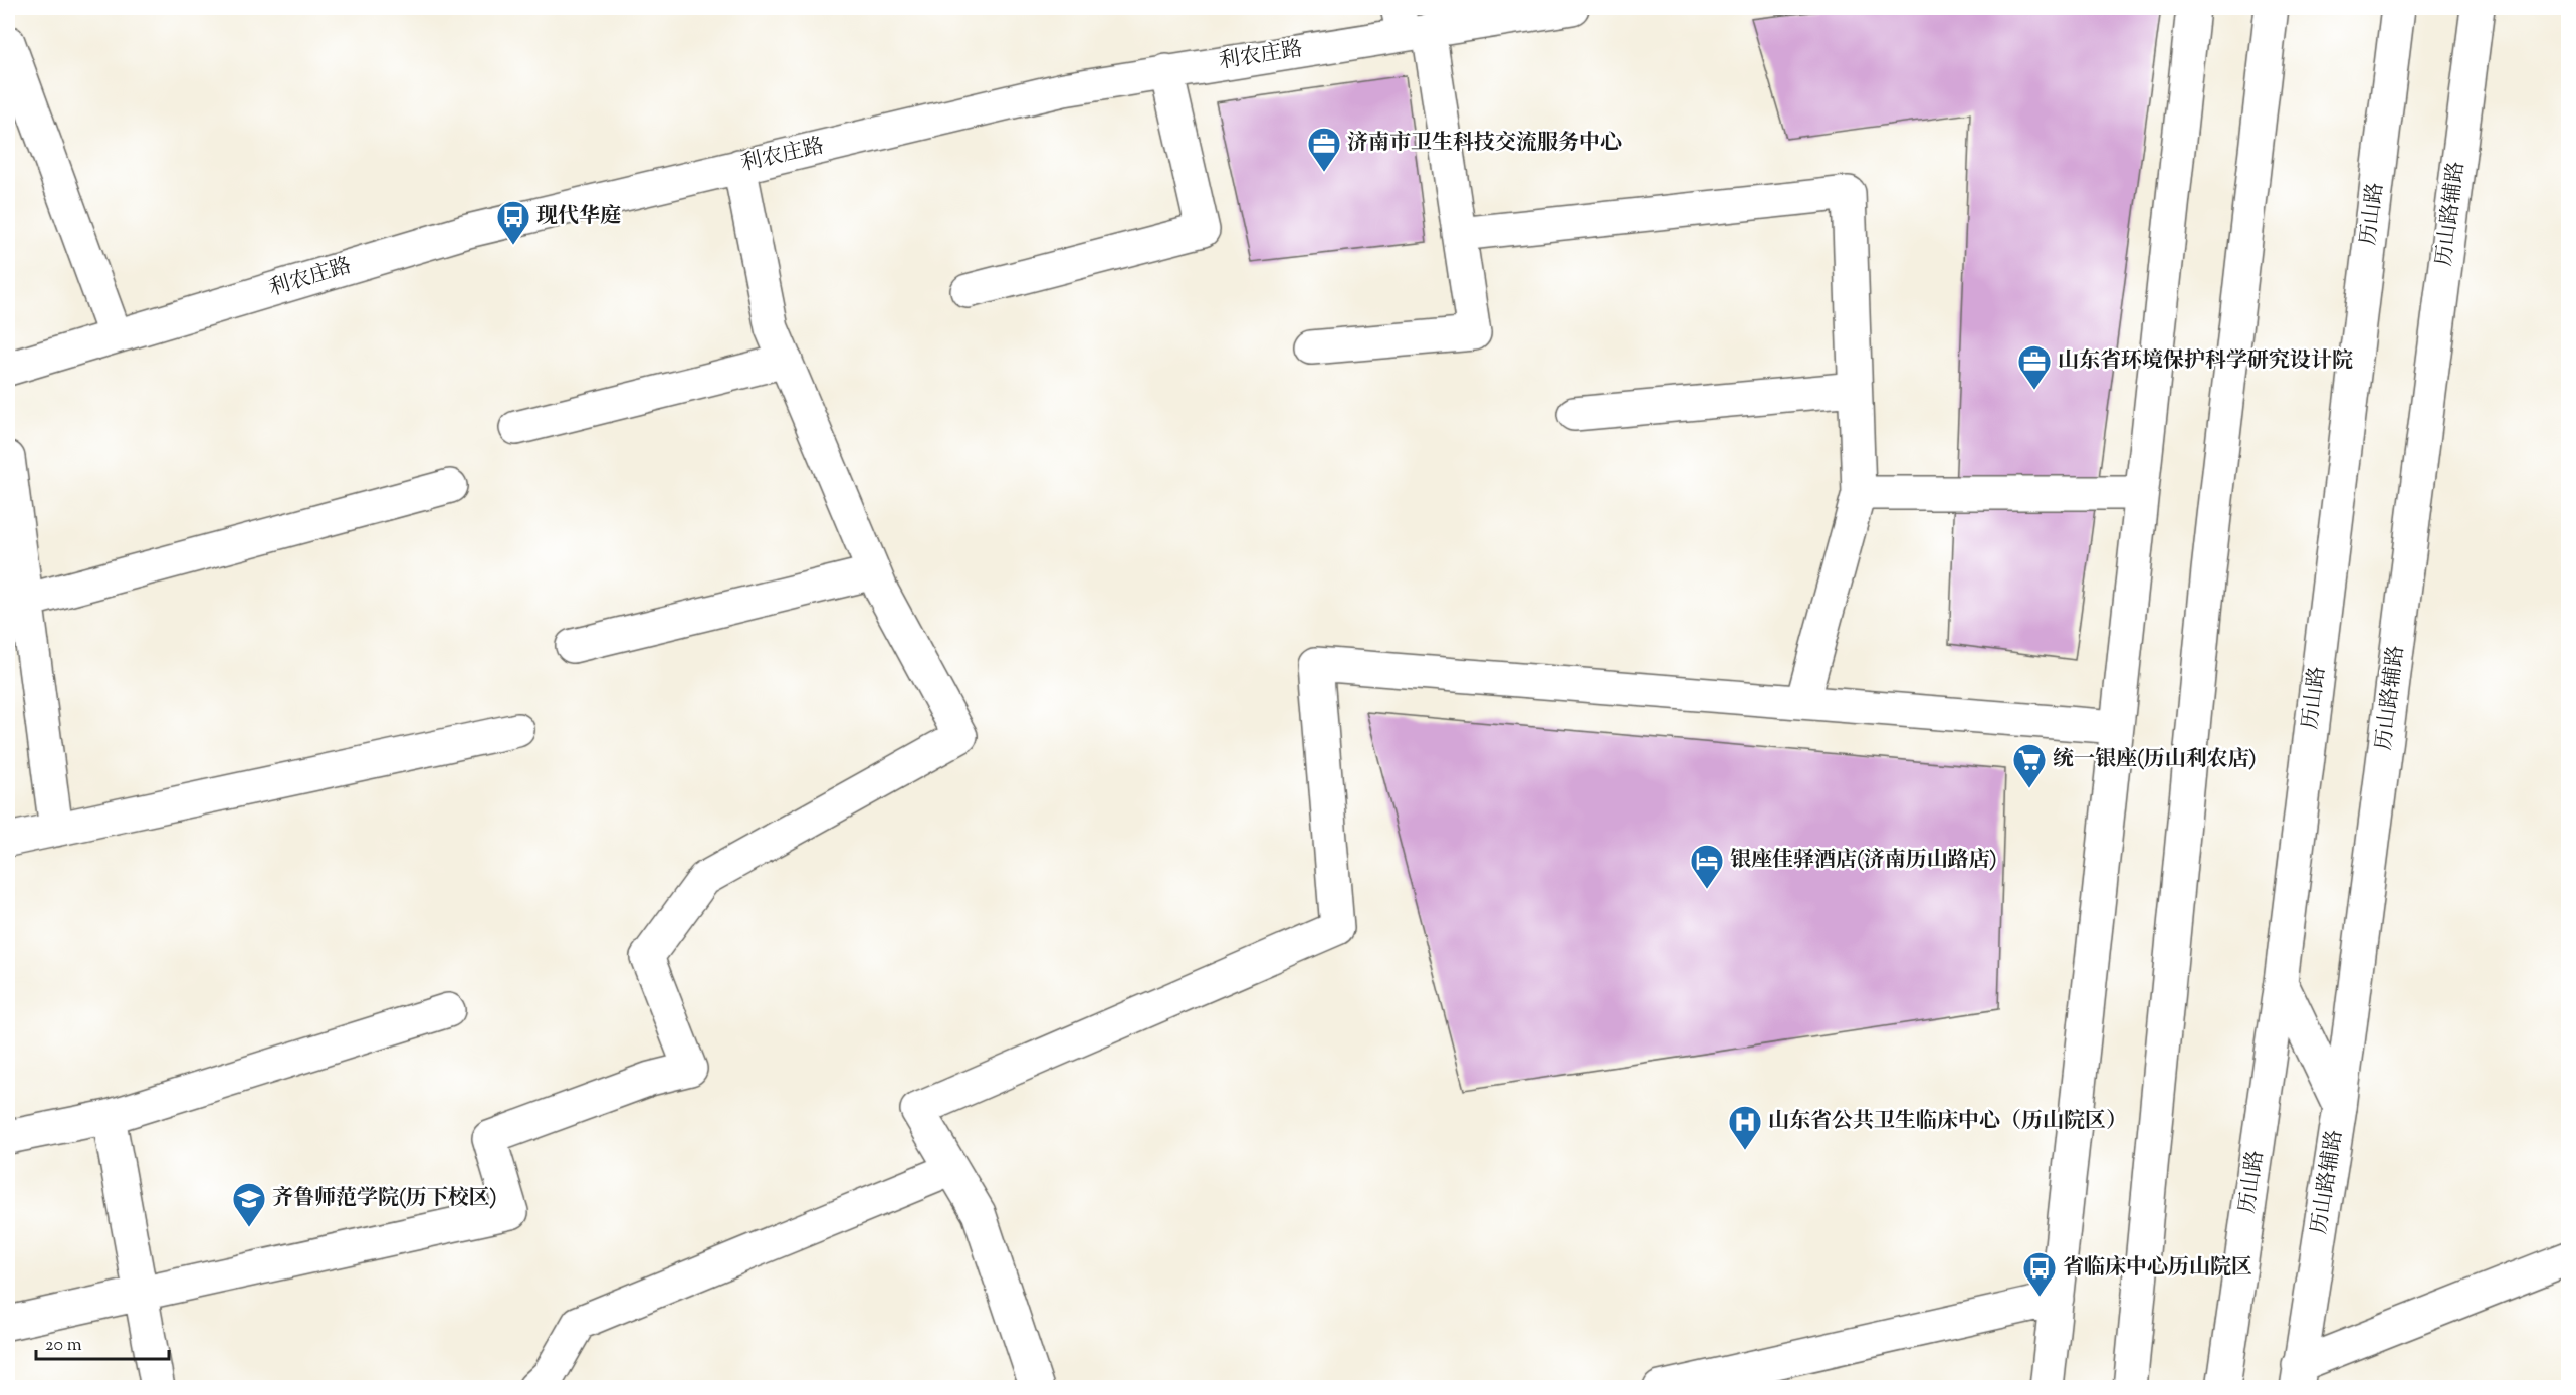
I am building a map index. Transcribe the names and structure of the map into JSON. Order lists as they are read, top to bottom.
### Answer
{
  "streets": {
    "street": ["利农庄路", "历山路", "历山路辅路"]
  },
  "places": {
    "office": ["济南市卫生科技交流服务中心", "山东省环境保护科学研究设计院"],
    "bus stop": ["现代华庭", "省临床中心历山院区"],
    "supermarket": ["统一银座(历山利农店)"],
    "hotel": ["银座佳驿酒店(济南历山路店)"],
    "hospital": ["山东省公共卫生临床中心（历山院区）"],
    "school or university": ["齐鲁师范学院(历下校区)"]
  },
  "scale_bar": "20 m"
}
